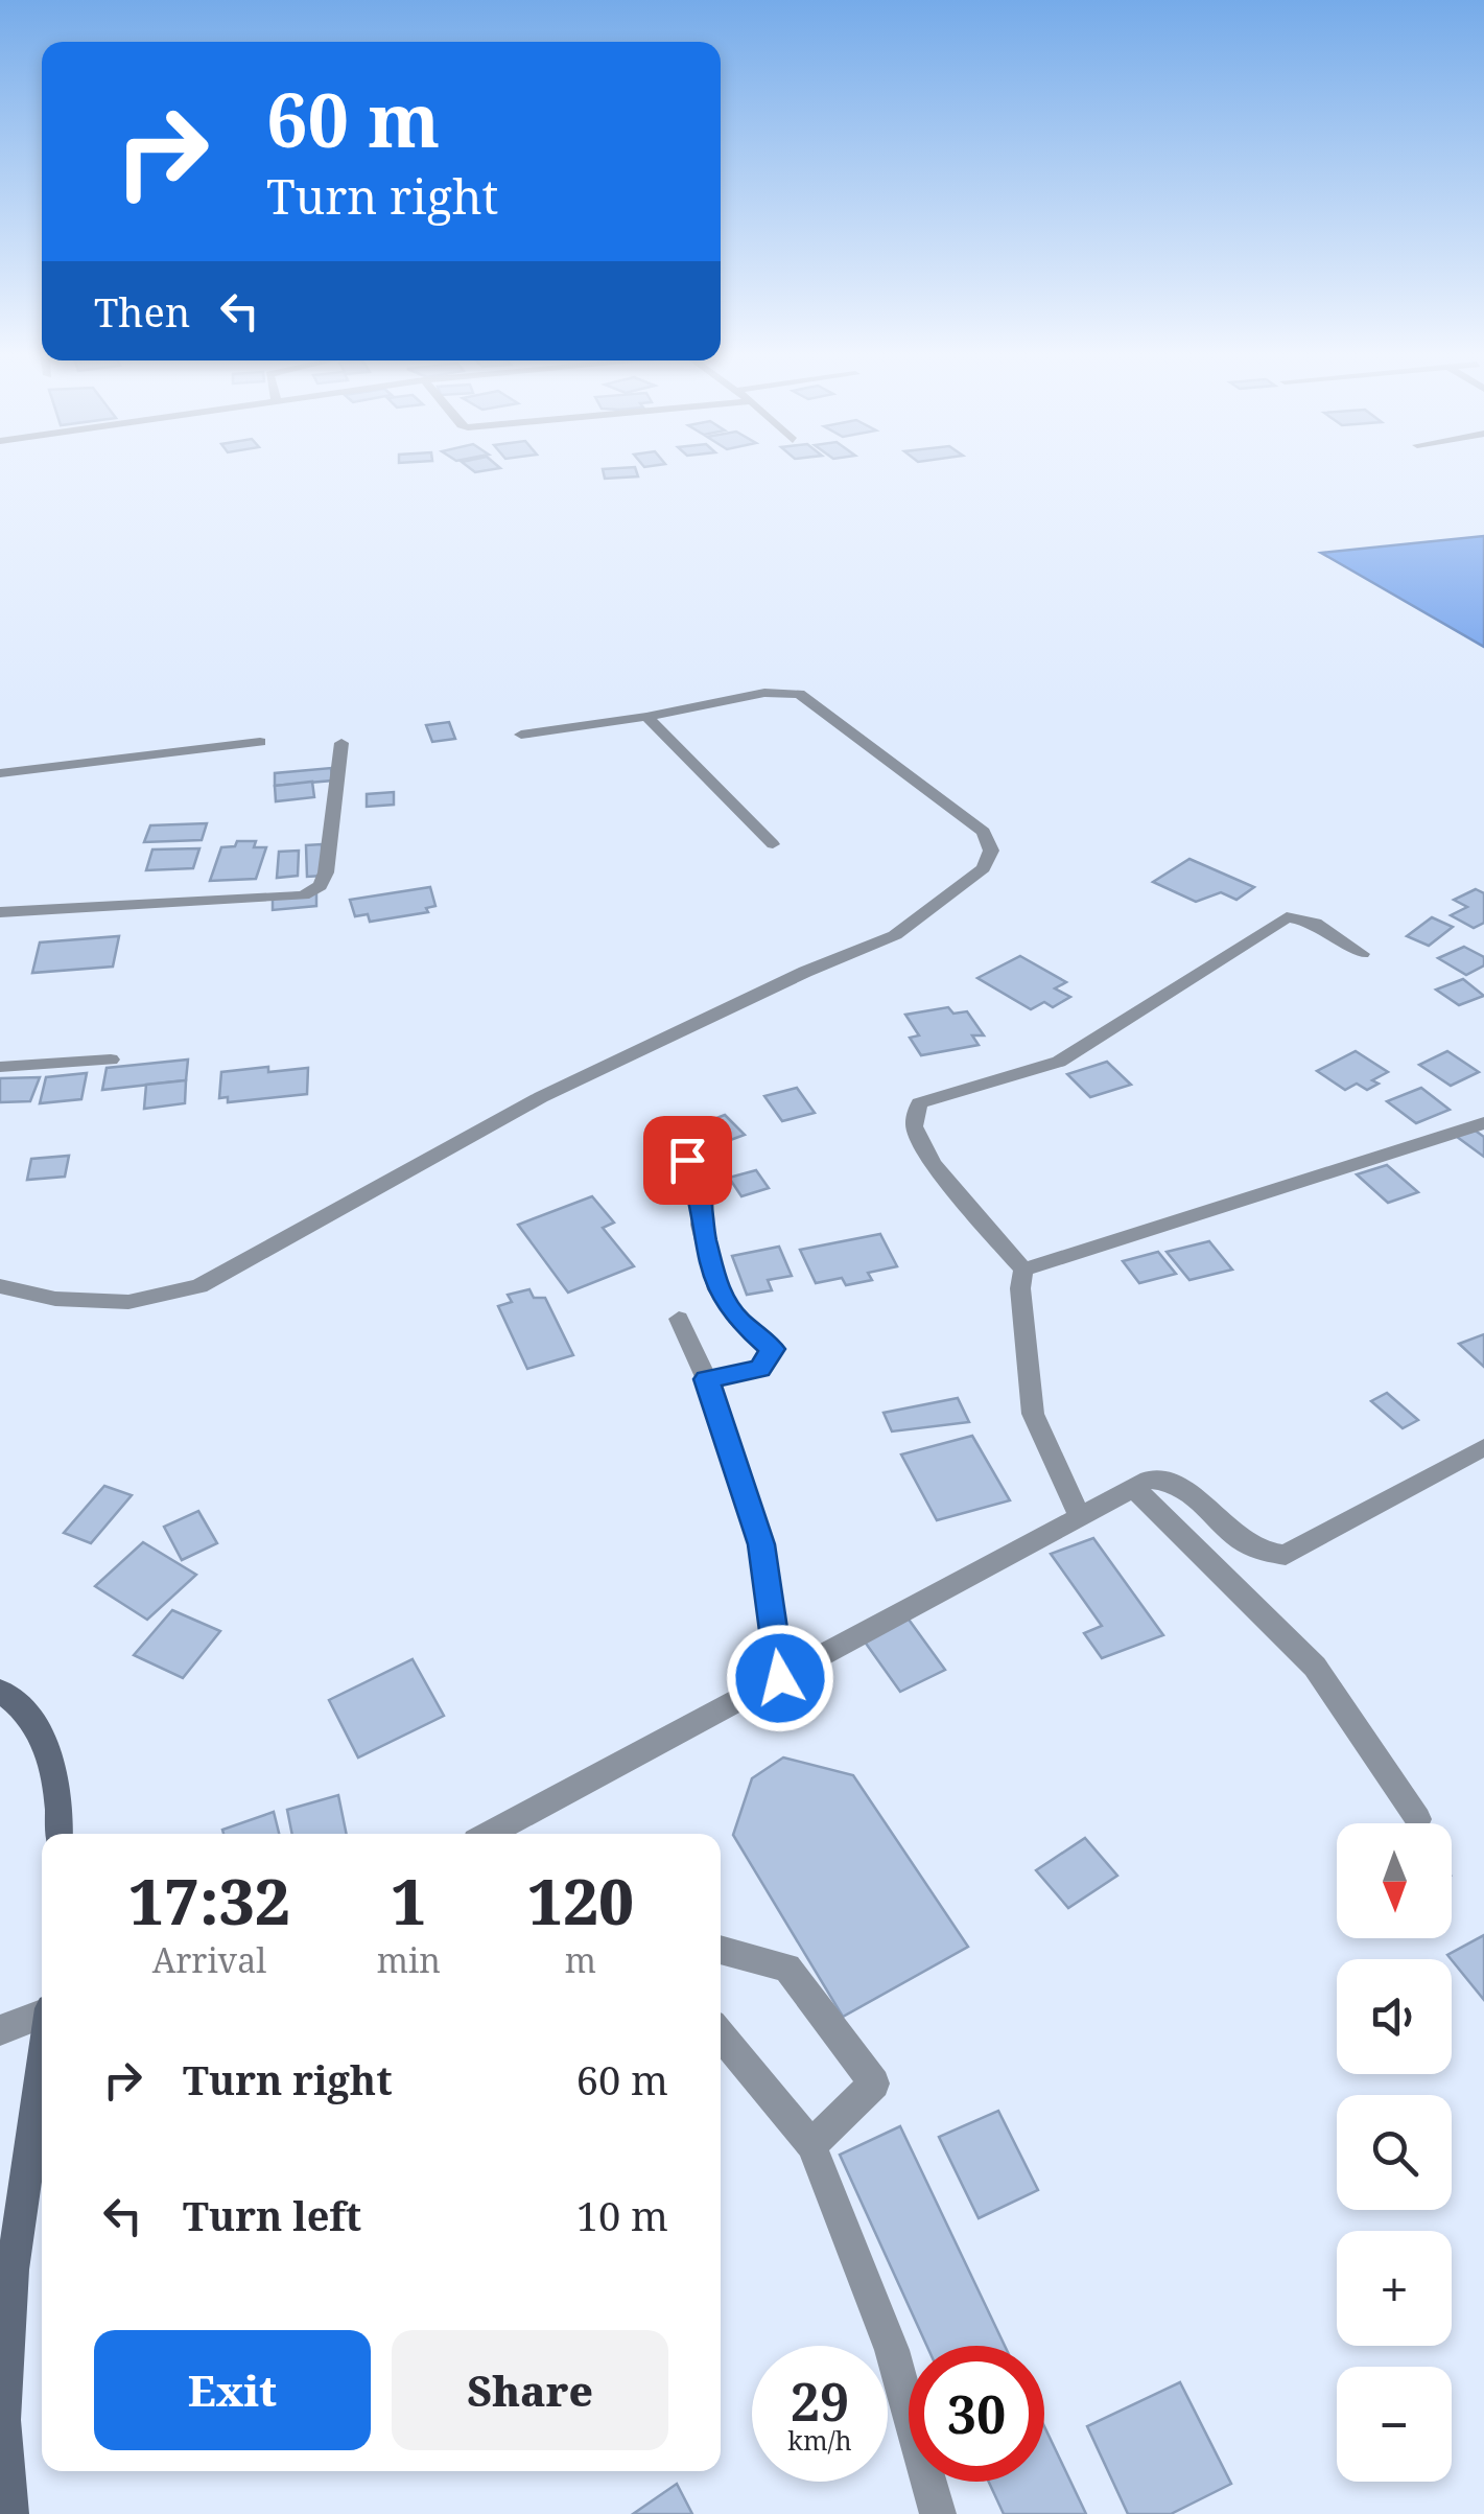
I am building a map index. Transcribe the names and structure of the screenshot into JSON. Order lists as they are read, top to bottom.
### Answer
{
  "north": "bottom",
  "page": {
    "turn": ["60 m", "Turn right"],
    "then": "Then",
    "map_buttons": ["+", "−"],
    "eta": [
      "17:32",
      "Arrival",
      "1",
      "min",
      "120",
      "m"
    ],
    "list": [
      {
        "name": "Turn right",
        "value": "60 m"
      },
      {
        "name": "Turn left",
        "value": "10 m"
      }
    ],
    "buttons": ["Exit", "Share"],
    "speed": "29 km/h",
    "limit": "30"
  }
}
